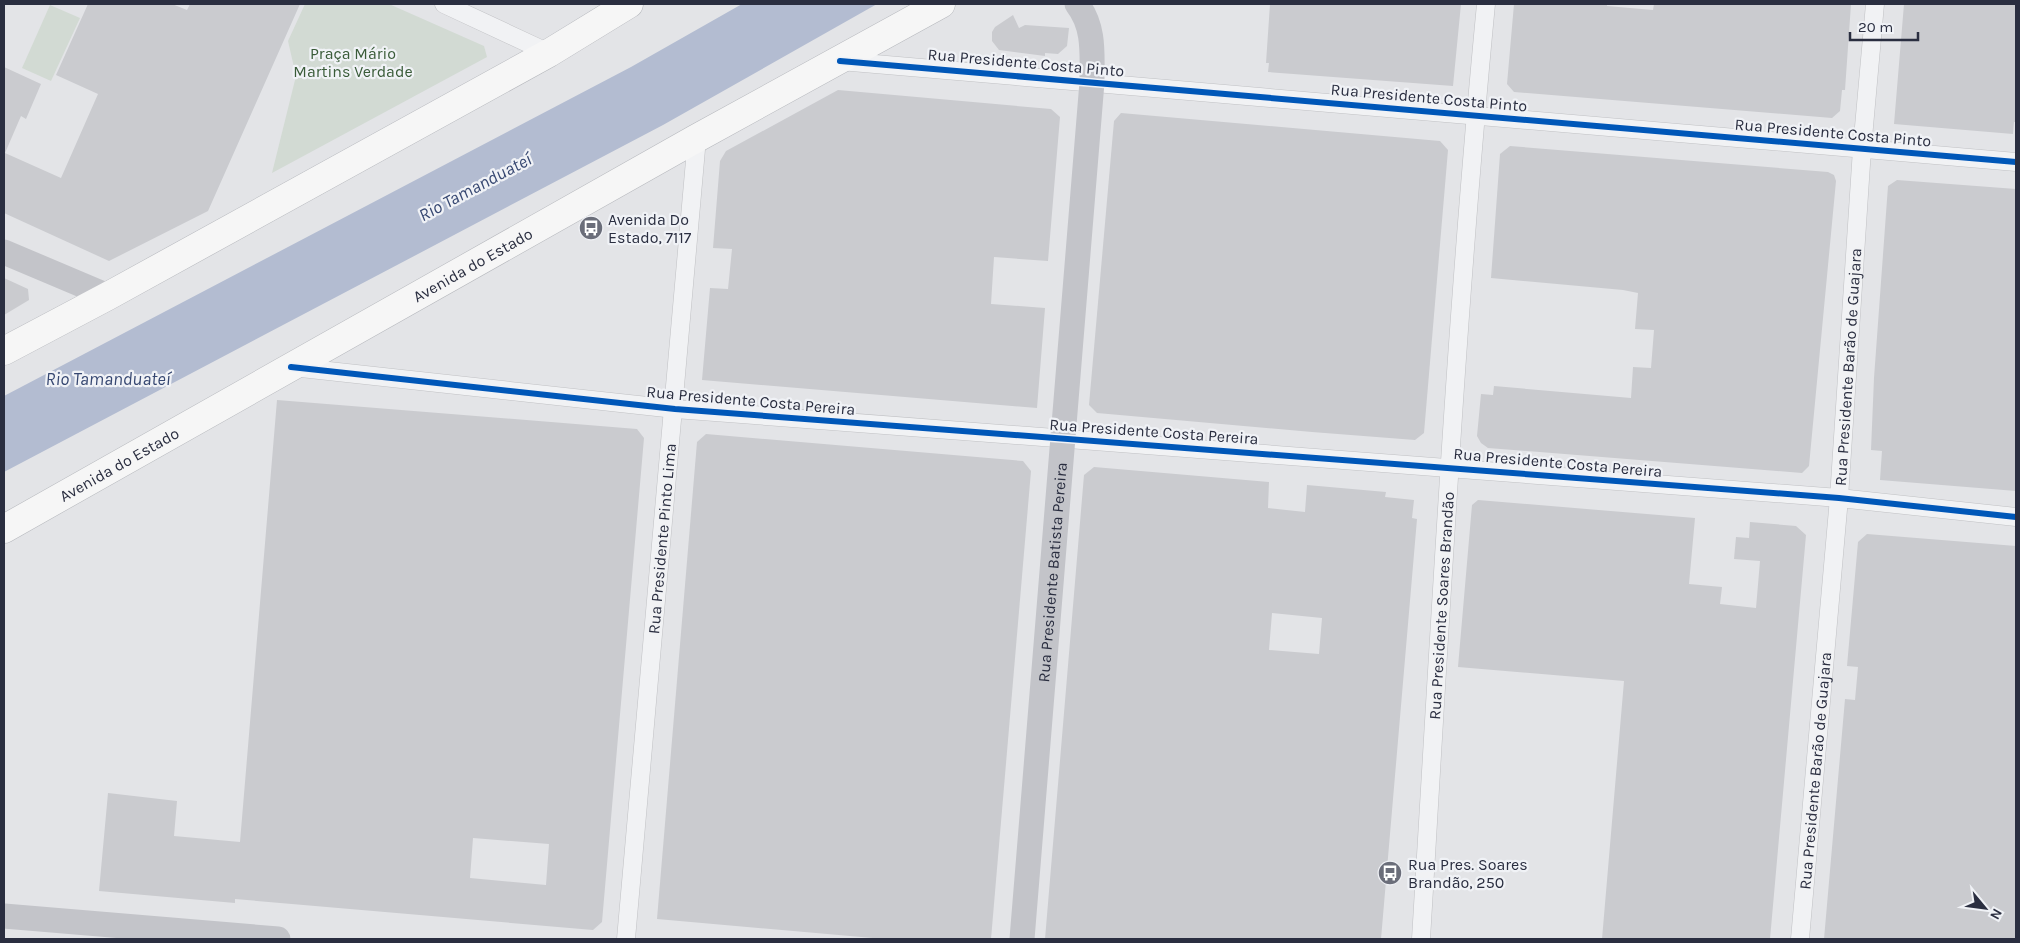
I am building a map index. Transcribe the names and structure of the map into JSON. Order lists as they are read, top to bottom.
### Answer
{
  "streets": {
    "highway": ["Avenida do Estado"],
    "main road": ["Rua Presidente Batista Pereira"],
    "street": [
      "Rua Presidente Costa Pinto",
      "Rua Presidente Barão de Guajara",
      "Rua Presidente Costa Pereira",
      "Rua Presidente Pinto Lima",
      "Rua Presidente Soares Brandão"
    ]
  },
  "crossings": [
    ["Rua Presidente Costa Pinto", "Avenida do Estado"],
    ["Rua Presidente Costa Pinto", "Rua Presidente Barão de Guajara"],
    ["Rua Presidente Costa Pinto", "Rua Presidente Batista Pereira"],
    ["Rua Presidente Costa Pinto", "Rua Presidente Soares Brandão"],
    ["Avenida do Estado", "Rua Presidente Costa Pereira"],
    ["Avenida do Estado", "Rua Presidente Pinto Lima"],
    ["Rua Presidente Barão de Guajara", "Rua Presidente Costa Pereira"],
    ["Rua Presidente Costa Pereira", "Rua Presidente Pinto Lima"],
    ["Rua Presidente Costa Pereira", "Rua Presidente Batista Pereira"],
    ["Rua Presidente Costa Pereira", "Rua Presidente Soares Brandão"]
  ],
  "water": ["Rio Tamanduateí"],
  "parks": ["Praça Mário Martins Verdade"],
  "places": {
    "bus stop": ["Avenida Do Estado, 7117", "Rua Pres. Soares Brandão, 250"]
  },
  "scale_bar": "20 m",
  "north": "bottom right"
}
